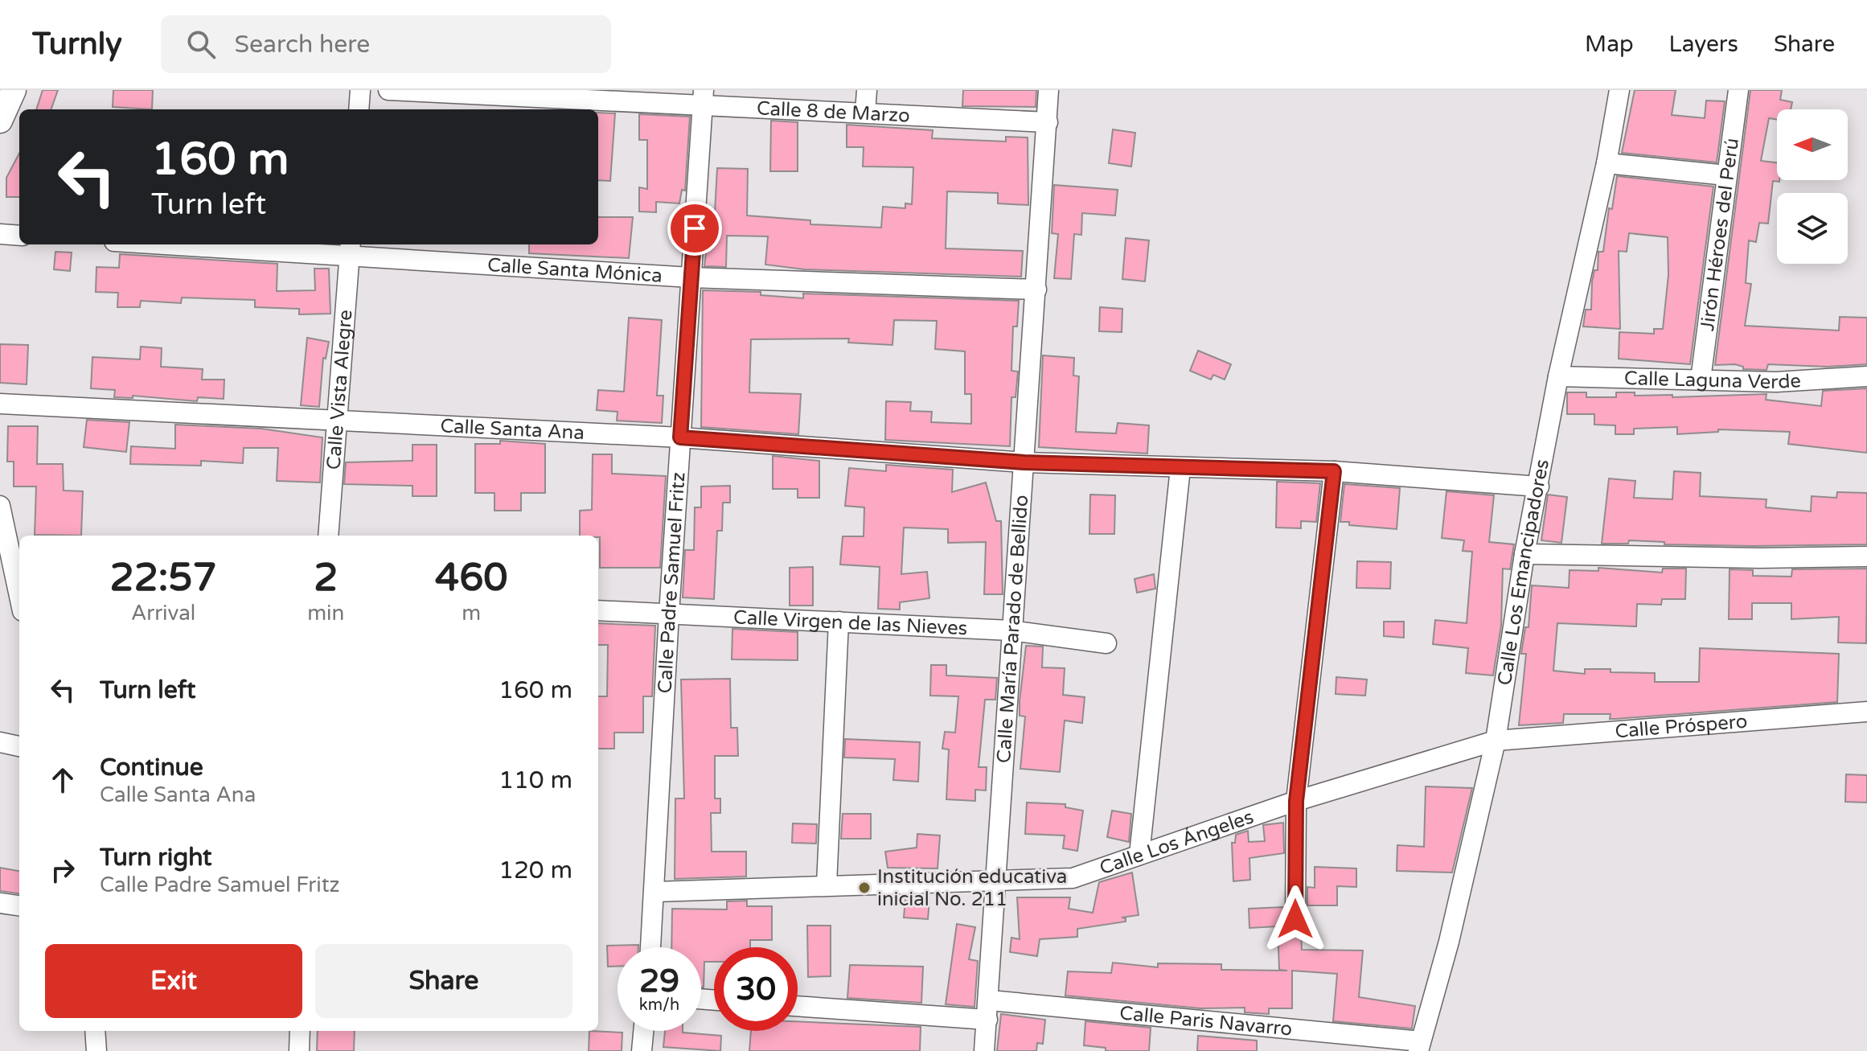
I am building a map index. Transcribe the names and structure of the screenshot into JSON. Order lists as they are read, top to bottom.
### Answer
{
  "streets": {
    "street": [
      "Calle 8 de Marzo",
      "Jirón Héroes del Perú",
      "Calle Santa Mónica",
      "Calle Laguna Verde",
      "Calle Vista Alegre",
      "Calle Santa Ana",
      "Calle Los Emancipadores",
      "Calle Padre Samuel Fritz",
      "Calle Virgen de las Nieves",
      "Calle María Parado de Bellido",
      "Calle Próspero",
      "Calle Los Ángeles",
      "Calle Paris Navarro"
    ]
  },
  "crossings": [
    ["Calle 8 de Marzo", "Calle Padre Samuel Fritz"],
    ["Calle 8 de Marzo", "Calle María Parado de Bellido"],
    ["Jirón Héroes del Perú", "Calle Laguna Verde"],
    ["Calle Santa Mónica", "Calle Vista Alegre"],
    ["Calle Santa Mónica", "Calle Padre Samuel Fritz"],
    ["Calle Santa Mónica", "Calle María Parado de Bellido"],
    ["Calle Laguna Verde", "Calle Los Emancipadores"],
    ["Calle Vista Alegre", "Calle Santa Ana"],
    ["Calle Santa Ana", "Calle Los Emancipadores"],
    ["Calle Santa Ana", "Calle Padre Samuel Fritz"],
    ["Calle Santa Ana", "Calle María Parado de Bellido"],
    ["Calle Los Emancipadores", "Calle Próspero"],
    ["Calle Los Emancipadores", "Calle Los Ángeles"],
    ["Calle Los Emancipadores", "Calle Paris Navarro"],
    ["Calle Padre Samuel Fritz", "Calle Virgen de las Nieves"],
    ["Calle Padre Samuel Fritz", "Calle Los Ángeles"],
    ["Calle Virgen de las Nieves", "Calle María Parado de Bellido"],
    ["Calle María Parado de Bellido", "Calle Los Ángeles"],
    ["Calle María Parado de Bellido", "Calle Paris Navarro"],
    ["Calle Próspero", "Calle Los Ángeles"]
  ],
  "places": ["Institución educativa inicial No. 211"],
  "north": "left",
  "page": {
    "header": "Turnly",
    "search": "Search here",
    "nav": ["Map", "Layers", "Share"],
    "turn": ["160 m", "Turn left"],
    "eta": [
      "22:57",
      "Arrival",
      "2",
      "min",
      "460",
      "m"
    ],
    "list": [
      {
        "name": "Turn left",
        "value": "160 m"
      },
      {
        "name": "Continue",
        "note": "Calle Santa Ana",
        "value": "110 m"
      },
      {
        "name": "Turn right",
        "note": "Calle Padre Samuel Fritz",
        "value": "120 m"
      }
    ],
    "buttons": ["Exit", "Share"],
    "speed": "29 km/h",
    "limit": "30"
  }
}
